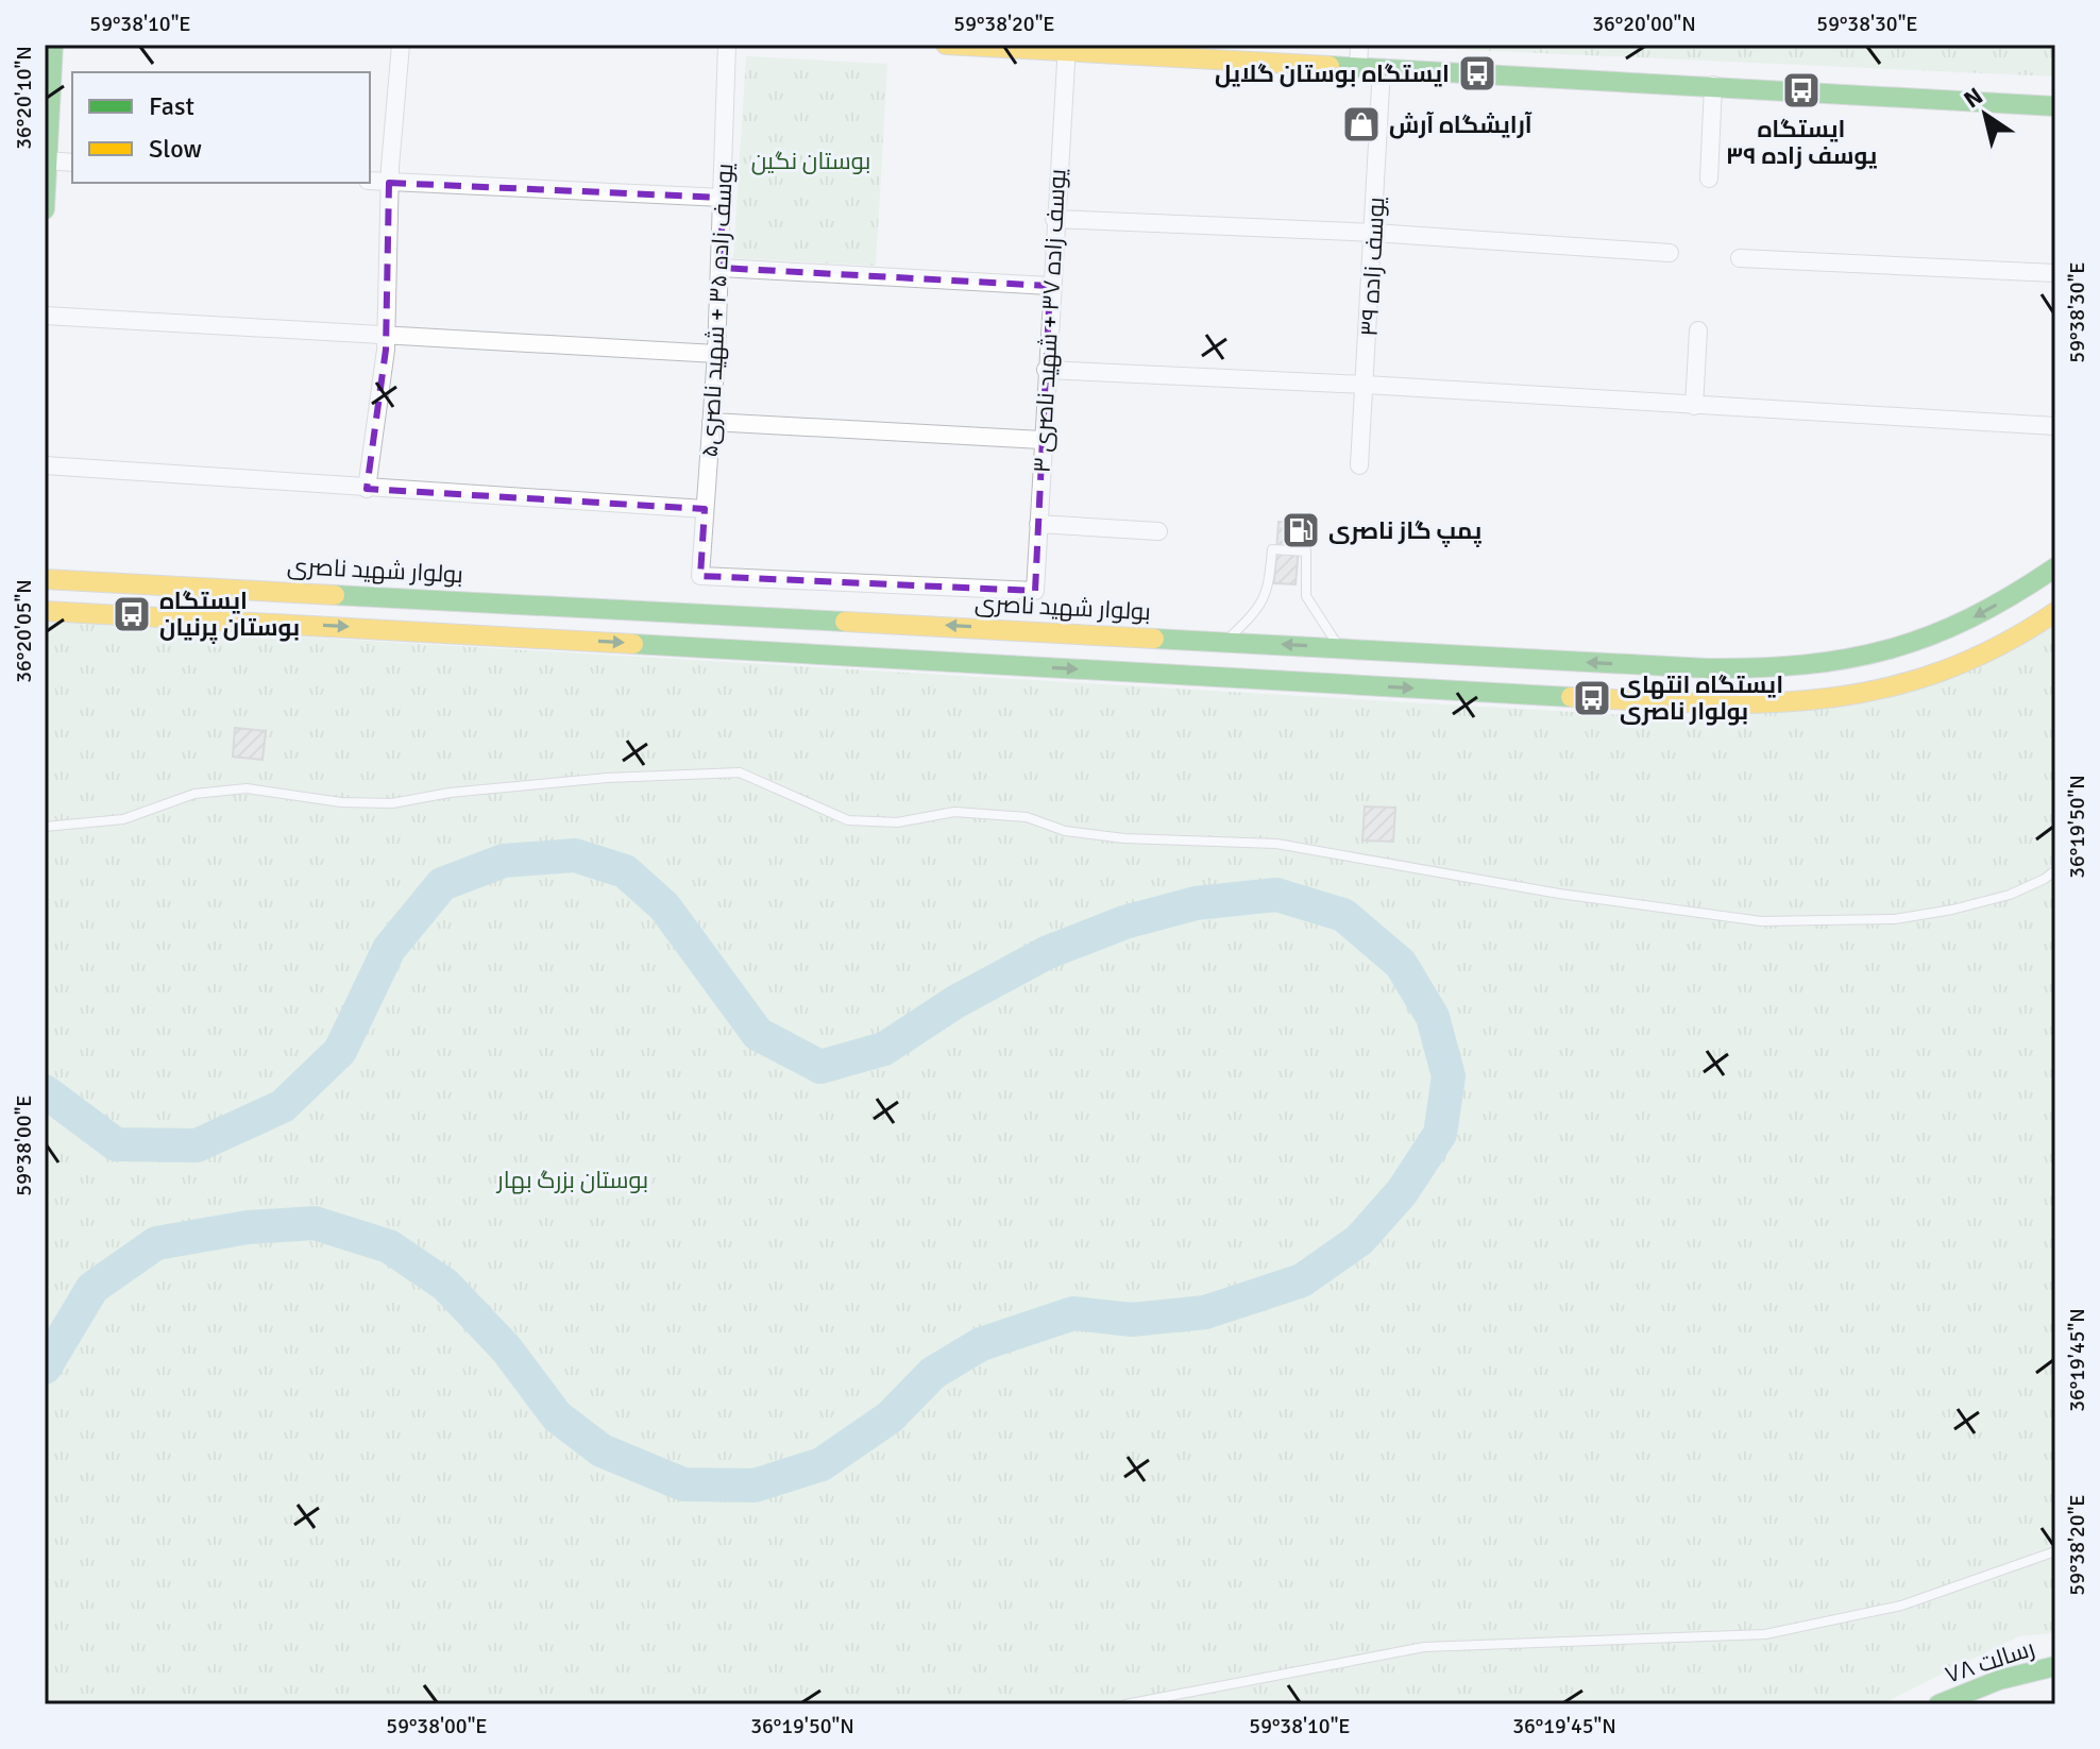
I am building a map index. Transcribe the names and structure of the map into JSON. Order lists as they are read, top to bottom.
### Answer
{
  "streets": {
    "main road": ["بولوار شهید ناصری", "رسالت ۷۸"],
    "street": ["یوسف زاده ۳۹", "یوسف زاده ۳۵ + شهید ناصری۵", "یوسف زاده ۳۷ + شهید ناصری ۳"]
  },
  "crossings": [
    ["یوسف زاده ۳۵ + شهید ناصری۵", "یوسف زاده ۳۷ + شهید ناصری ۳"]
  ],
  "parks": ["بوستان نگین", "بوستان بزرگ بهار"],
  "places": {
    "bus stop": [
      "ایستگاه بوستان گلایل",
      "ایستگاه یوسف زاده ۳۹",
      "ایستگاه بوستان پرنیان",
      "ایستگاه انتهای بولوار ناصری"
    ],
    "shop": ["آرایشگاه آرش"],
    "fuel station": ["پمپ گاز ناصری"]
  },
  "legend": ["Fast", "Slow"],
  "north": "top left",
  "coordinates": [
    "59°38'10\"E",
    "59°38'20\"E",
    "36°20'00\"N",
    "59°38'30\"E",
    "36°20'10\"N",
    "36°20'05\"N",
    "36°19'50\"N",
    "59°38'00\"E",
    "36°19'45\"N"
  ]
}
